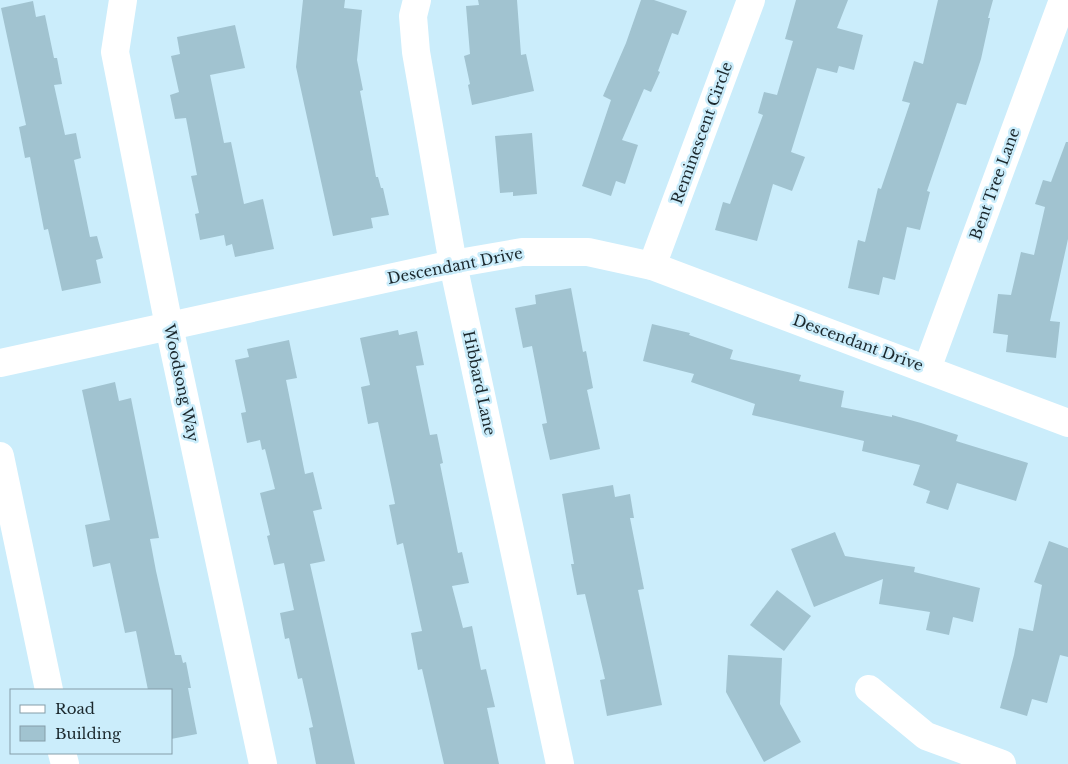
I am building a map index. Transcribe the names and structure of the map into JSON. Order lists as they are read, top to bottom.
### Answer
{
  "streets": {
    "street": [
      "Reminescent Circle",
      "Bent Tree Lane",
      "Descendant Drive",
      "Woodsong Way",
      "Hibbard Lane"
    ]
  },
  "crossings": [
    ["Reminescent Circle", "Descendant Drive"],
    ["Bent Tree Lane", "Descendant Drive"],
    ["Descendant Drive", "Woodsong Way"],
    ["Descendant Drive", "Hibbard Lane"]
  ],
  "legend": ["Road", "Building"]
}
